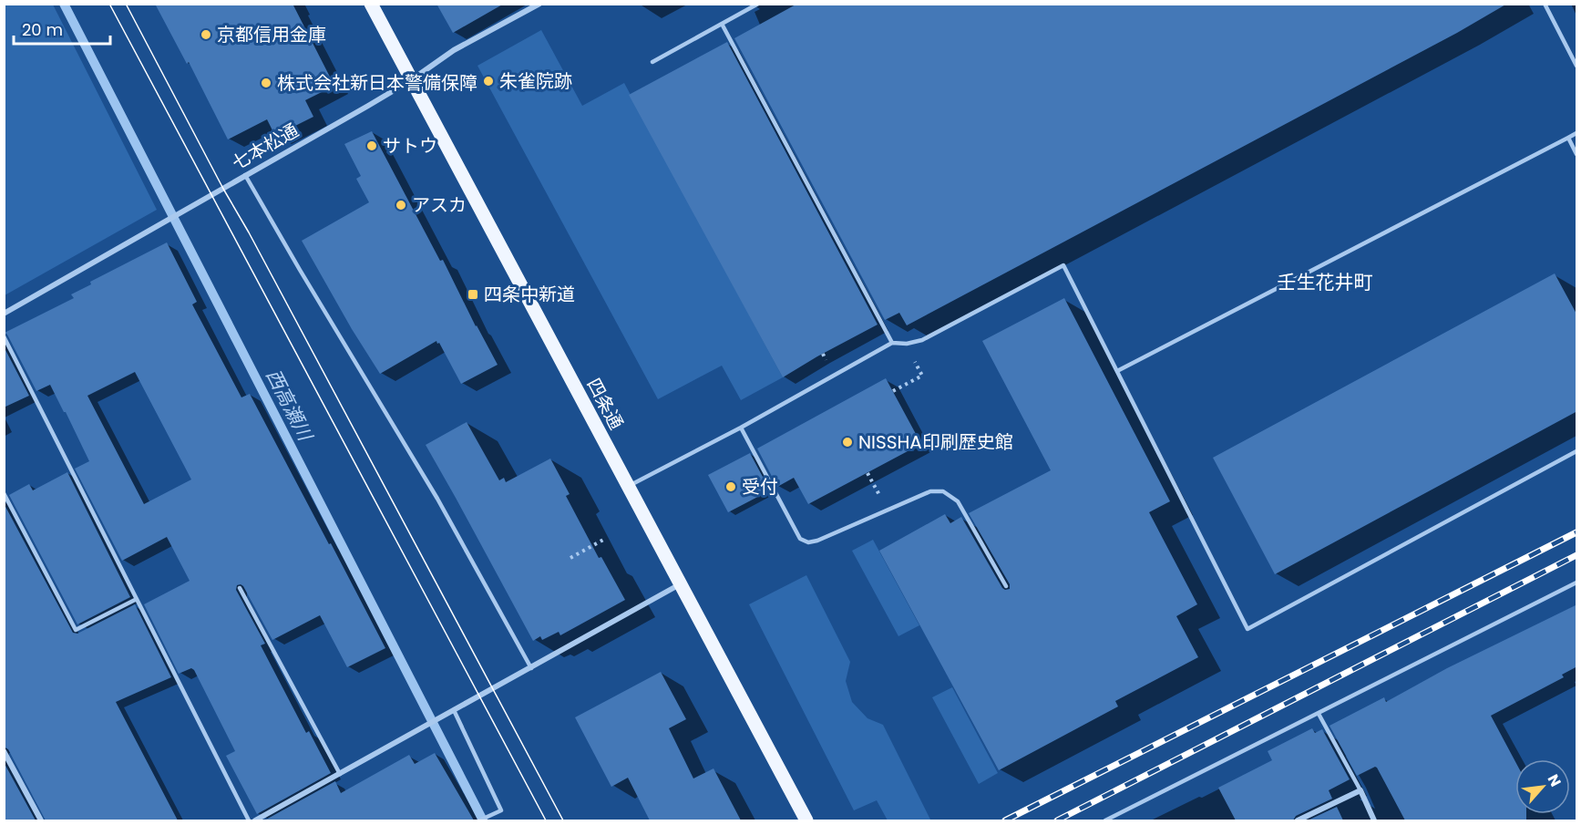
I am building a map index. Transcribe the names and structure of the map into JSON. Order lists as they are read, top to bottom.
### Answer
{
  "streets": {
    "main road": ["四条通"],
    "street": ["七本松通"]
  },
  "crossings": [
    ["七本松通", "四条通"]
  ],
  "districts": ["壬生花井町"],
  "water": ["西高瀬川"],
  "places": {
    "other": [
      "京都信用金庫",
      "朱雀院跡",
      "株式会社新日本警備保障",
      "サトウ",
      "アスカ",
      "NISSHA印刷歴史館",
      "受付"
    ],
    "transit": ["四条中新道"]
  },
  "scale_bar": "20 m",
  "north": "top right"
}
